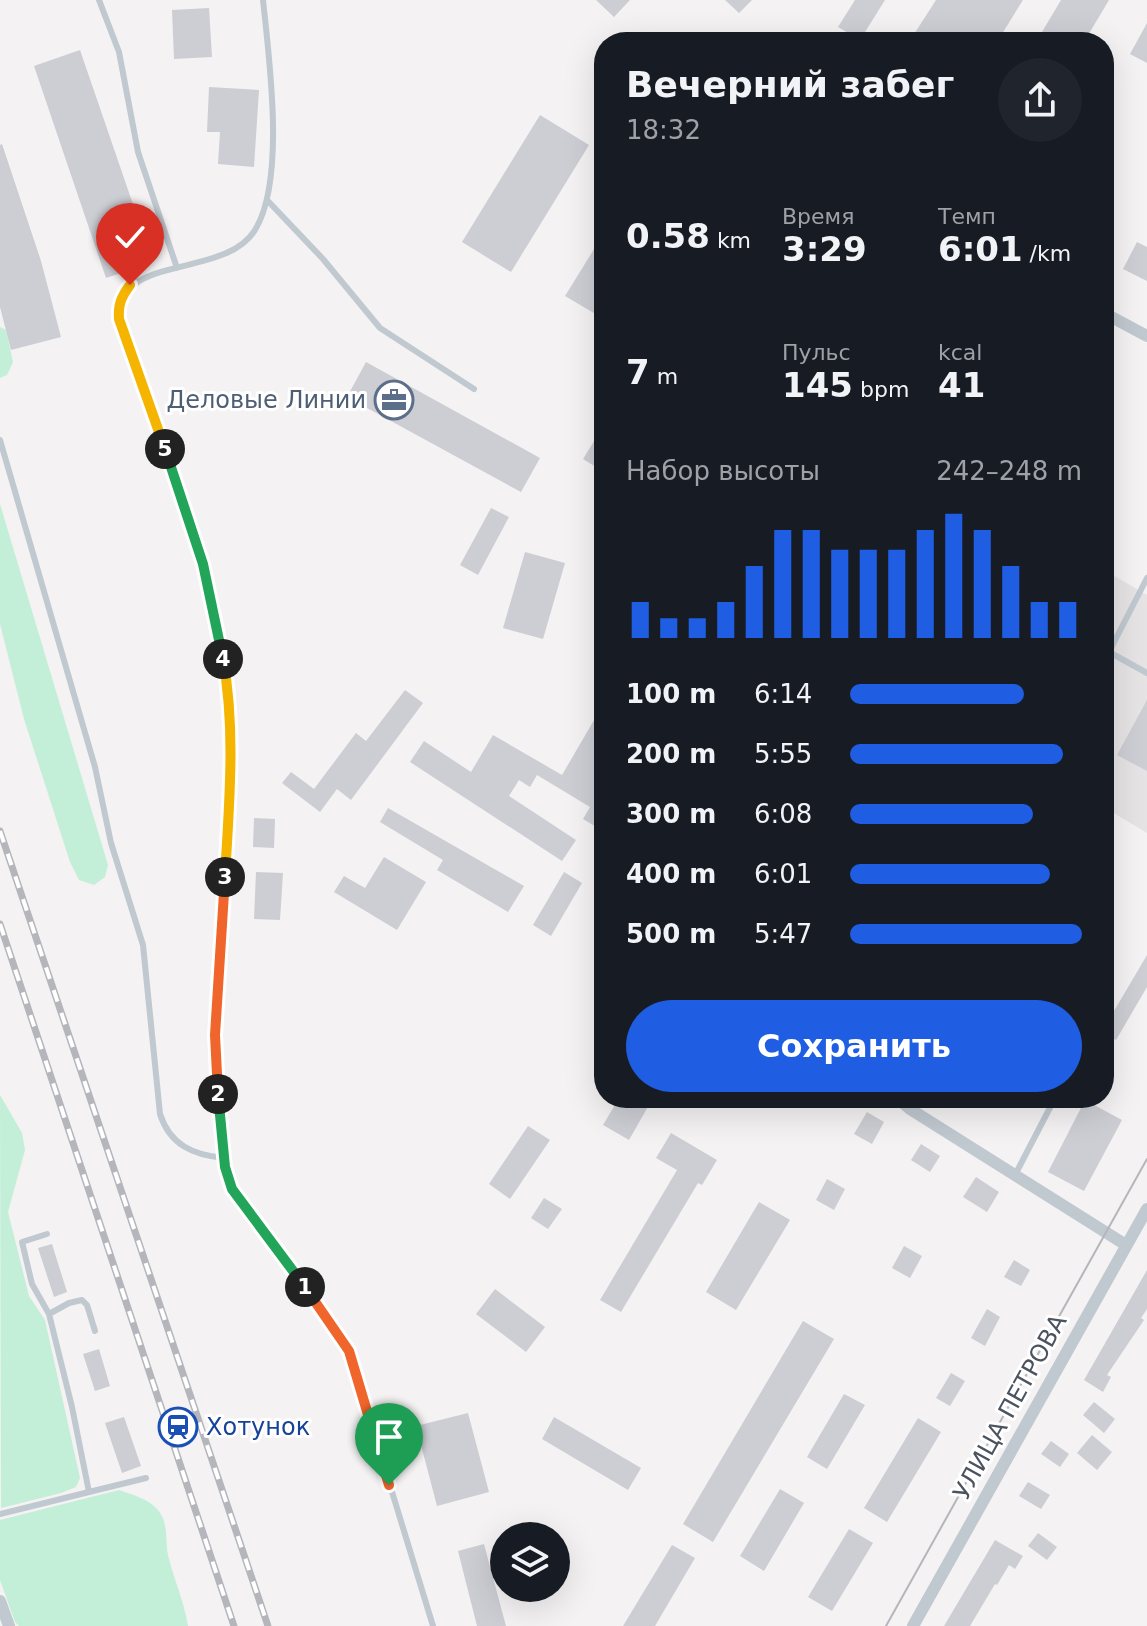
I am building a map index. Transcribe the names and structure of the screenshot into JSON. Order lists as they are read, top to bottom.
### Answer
{
  "streets": {
    "street": ["УЛИЦА ПЕТРОВА"]
  },
  "places": {
    "office": ["Деловые Линии"],
    "station": ["Хотунок"]
  },
  "page": {
    "heading": ["Вечерний забег", "18:32"],
    "stats": [
      ["0.58 km"],
      ["Время", "3:29"],
      ["Темп", "6:01 /km"],
      ["7 m"],
      ["Пульс", "145 bpm"],
      ["kcal", "41"]
    ],
    "pins": [
      "5",
      "4",
      "3",
      "2",
      "1"
    ],
    "chart": ["Набор высоты", "242–248 m"],
    "list": [
      {
        "name": "100 m",
        "note": "6:14"
      },
      {
        "name": "200 m",
        "note": "5:55"
      },
      {
        "name": "300 m",
        "note": "6:08"
      },
      {
        "name": "400 m",
        "note": "6:01"
      },
      {
        "name": "500 m",
        "note": "5:47"
      }
    ],
    "buttons": "Сохранить"
  }
}
